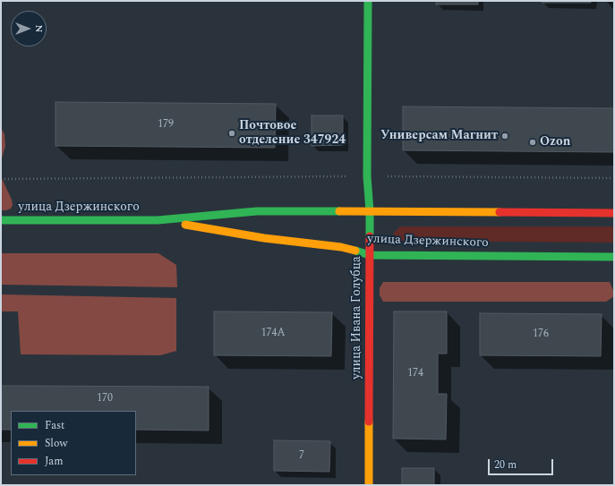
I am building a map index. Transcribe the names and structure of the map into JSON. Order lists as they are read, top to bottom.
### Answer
{
  "streets": {
    "main road": ["улица Дзержинского", "улица Ивана Голубца"]
  },
  "crossings": [
    ["улица Дзержинского", "улица Ивана Голубца"]
  ],
  "places": ["Почтовое отделение 347924", "Универсам Магнит", "Ozon"],
  "house_numbers": [
    "179",
    "174А",
    "176",
    "174",
    "170",
    "7"
  ],
  "legend": ["Fast", "Slow", "Jam"],
  "scale_bar": "20 m",
  "north": "right"
}
